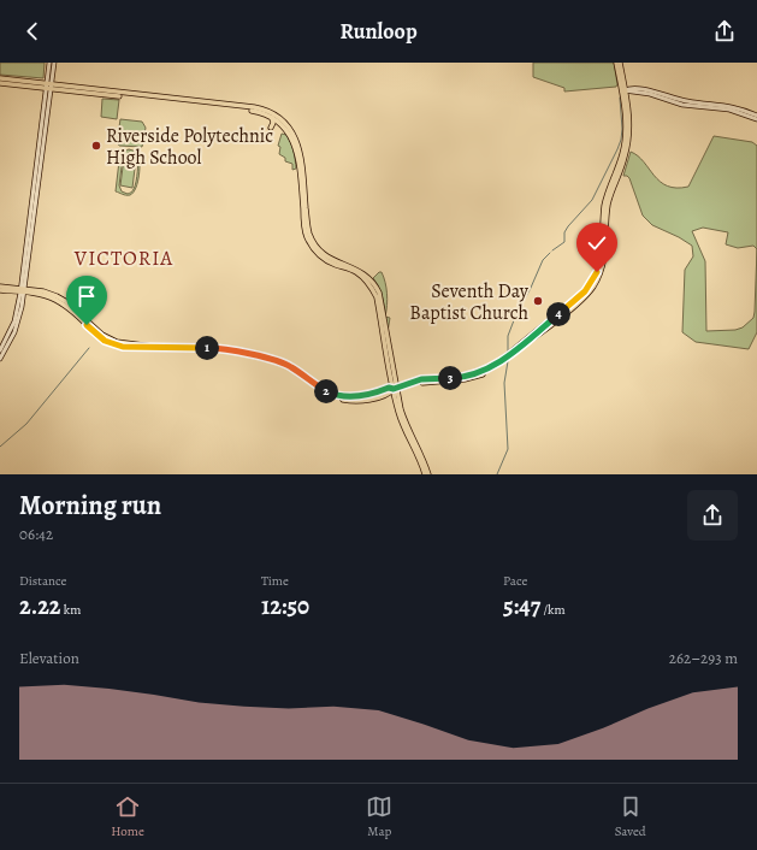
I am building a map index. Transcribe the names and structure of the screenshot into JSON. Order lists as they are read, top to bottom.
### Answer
{
  "districts": ["VICTORIA"],
  "places": ["Riverside Polytechnic High School", "Seventh Day Baptist Church"],
  "page": {
    "header": "Runloop",
    "pins": [
      "4",
      "1",
      "3",
      "2"
    ],
    "heading": ["Morning run", "06:42"],
    "stats": [
      ["Distance", "2.22 km"],
      ["Time", "12:50"],
      ["Pace", "5:47 /km"]
    ],
    "chart": ["Elevation", "262–293 m"],
    "tabs": ["Home", "Map", "Saved"]
  }
}
